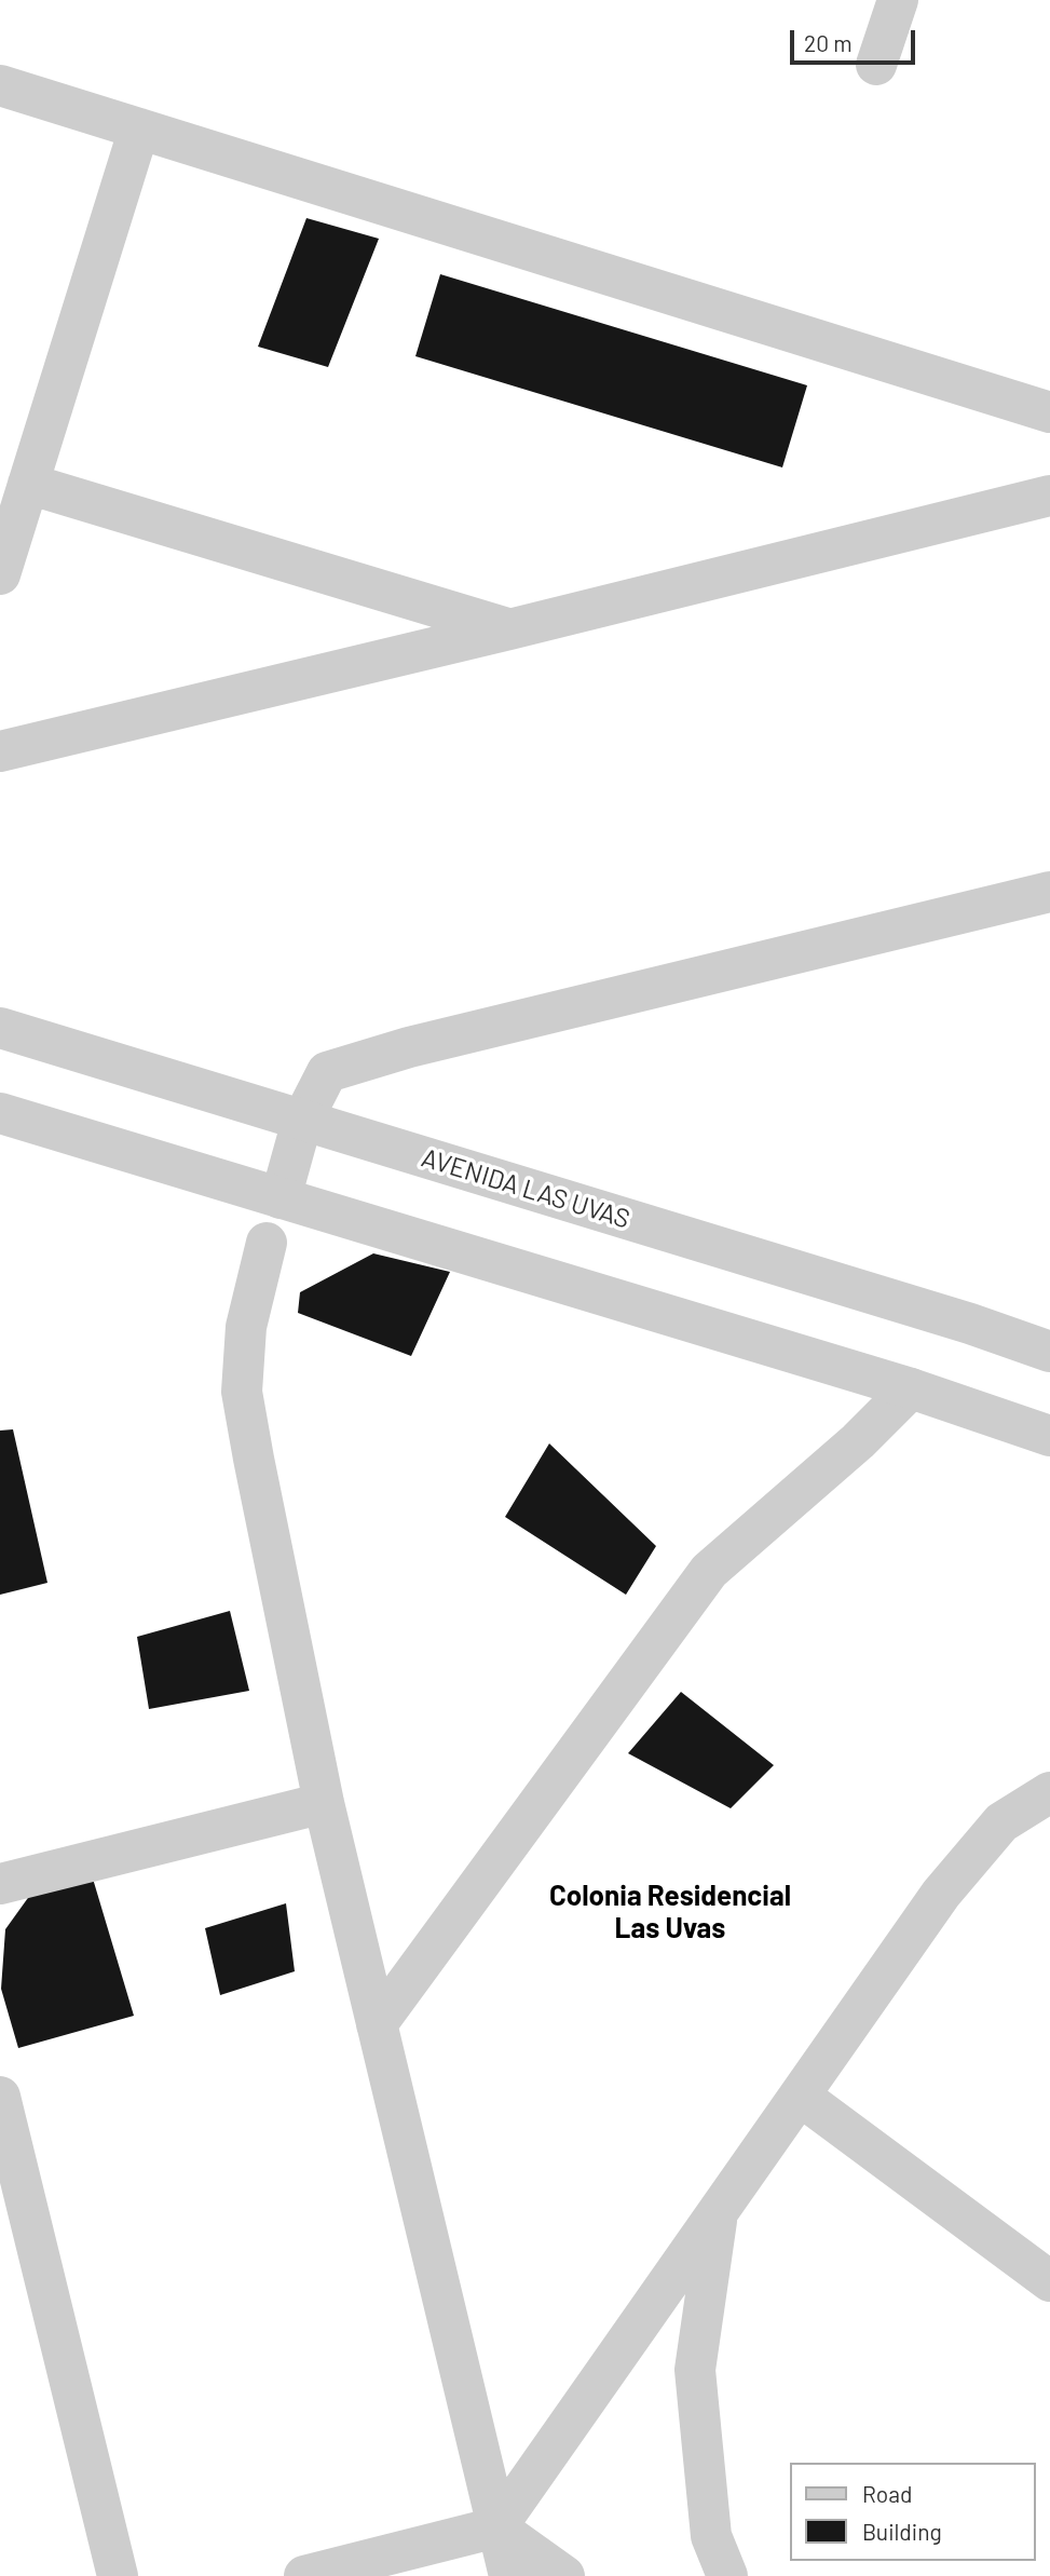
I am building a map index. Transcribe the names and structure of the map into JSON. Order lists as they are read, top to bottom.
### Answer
{
  "streets": {
    "street": ["AVENIDA LAS UVAS"]
  },
  "districts": ["Colonia Residencial Las Uvas"],
  "legend": ["Road", "Building"],
  "scale_bar": "20 m"
}
